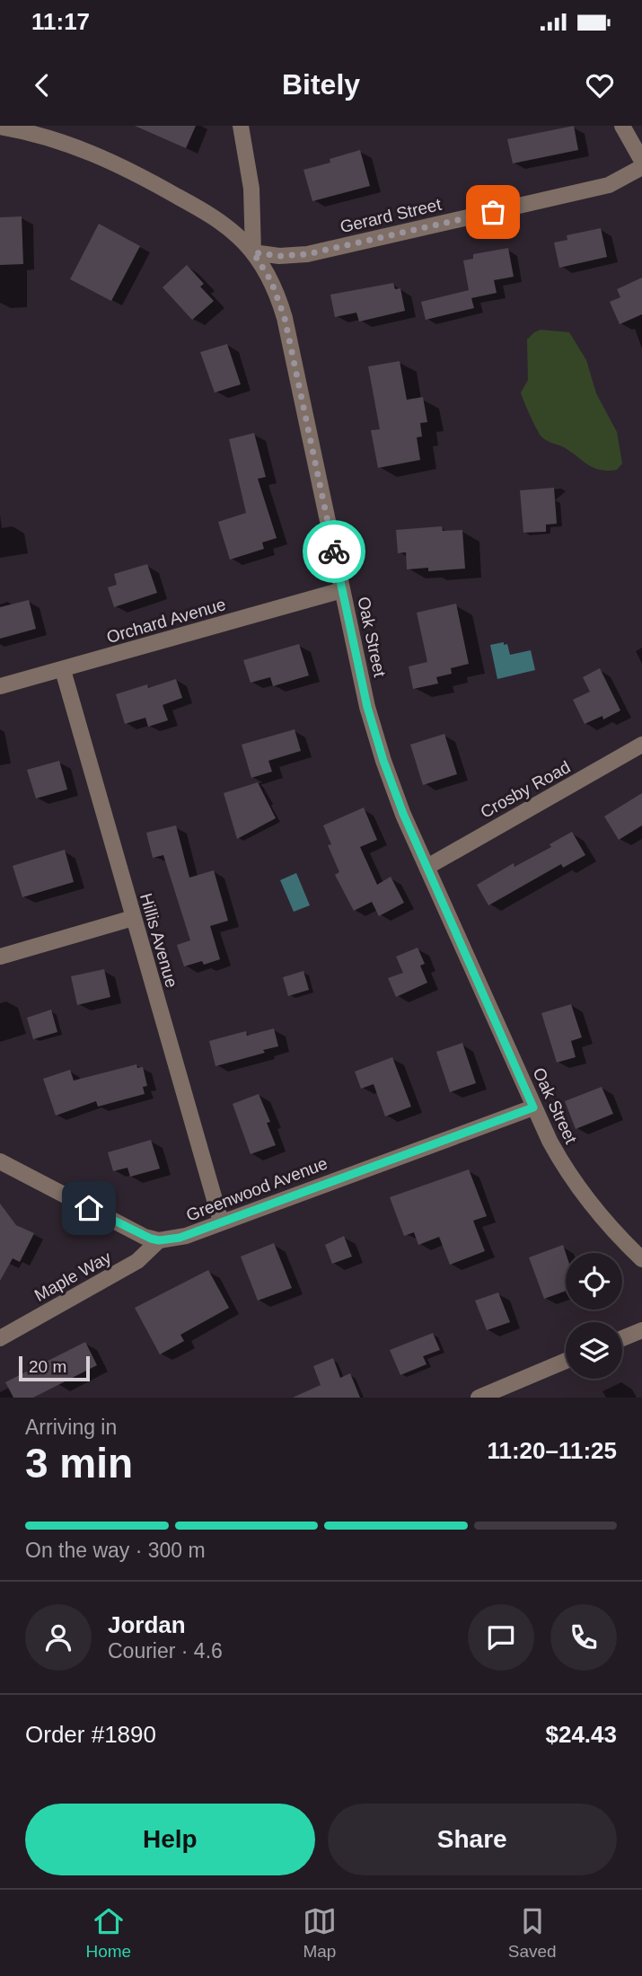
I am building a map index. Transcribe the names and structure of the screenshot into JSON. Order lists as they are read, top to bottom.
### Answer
{
  "streets": {
    "street": [
      "Gerard Street",
      "Orchard Avenue",
      "Oak Street",
      "Crosby Road",
      "Hillis Avenue",
      "Greenwood Avenue",
      "Maple Way"
    ]
  },
  "crossings": [
    ["Gerard Street", "Oak Street"],
    ["Orchard Avenue", "Oak Street"],
    ["Orchard Avenue", "Hillis Avenue"],
    ["Oak Street", "Crosby Road"],
    ["Oak Street", "Greenwood Avenue"],
    ["Hillis Avenue", "Greenwood Avenue"],
    ["Greenwood Avenue", "Maple Way"]
  ],
  "scale_bar": "20 m",
  "page": {
    "status": "11:17",
    "header": "Bitely",
    "scale": "20 m",
    "heading": ["3 min", "Arriving in", "11:20–11:25"],
    "panel": [
      "Jordan",
      "Courier · 4.6",
      "Order #1890",
      "$24.43"
    ],
    "bar": "On the way · 300 m",
    "buttons": ["Help", "Share"],
    "tabs": ["Home", "Map", "Saved"]
  }
}
